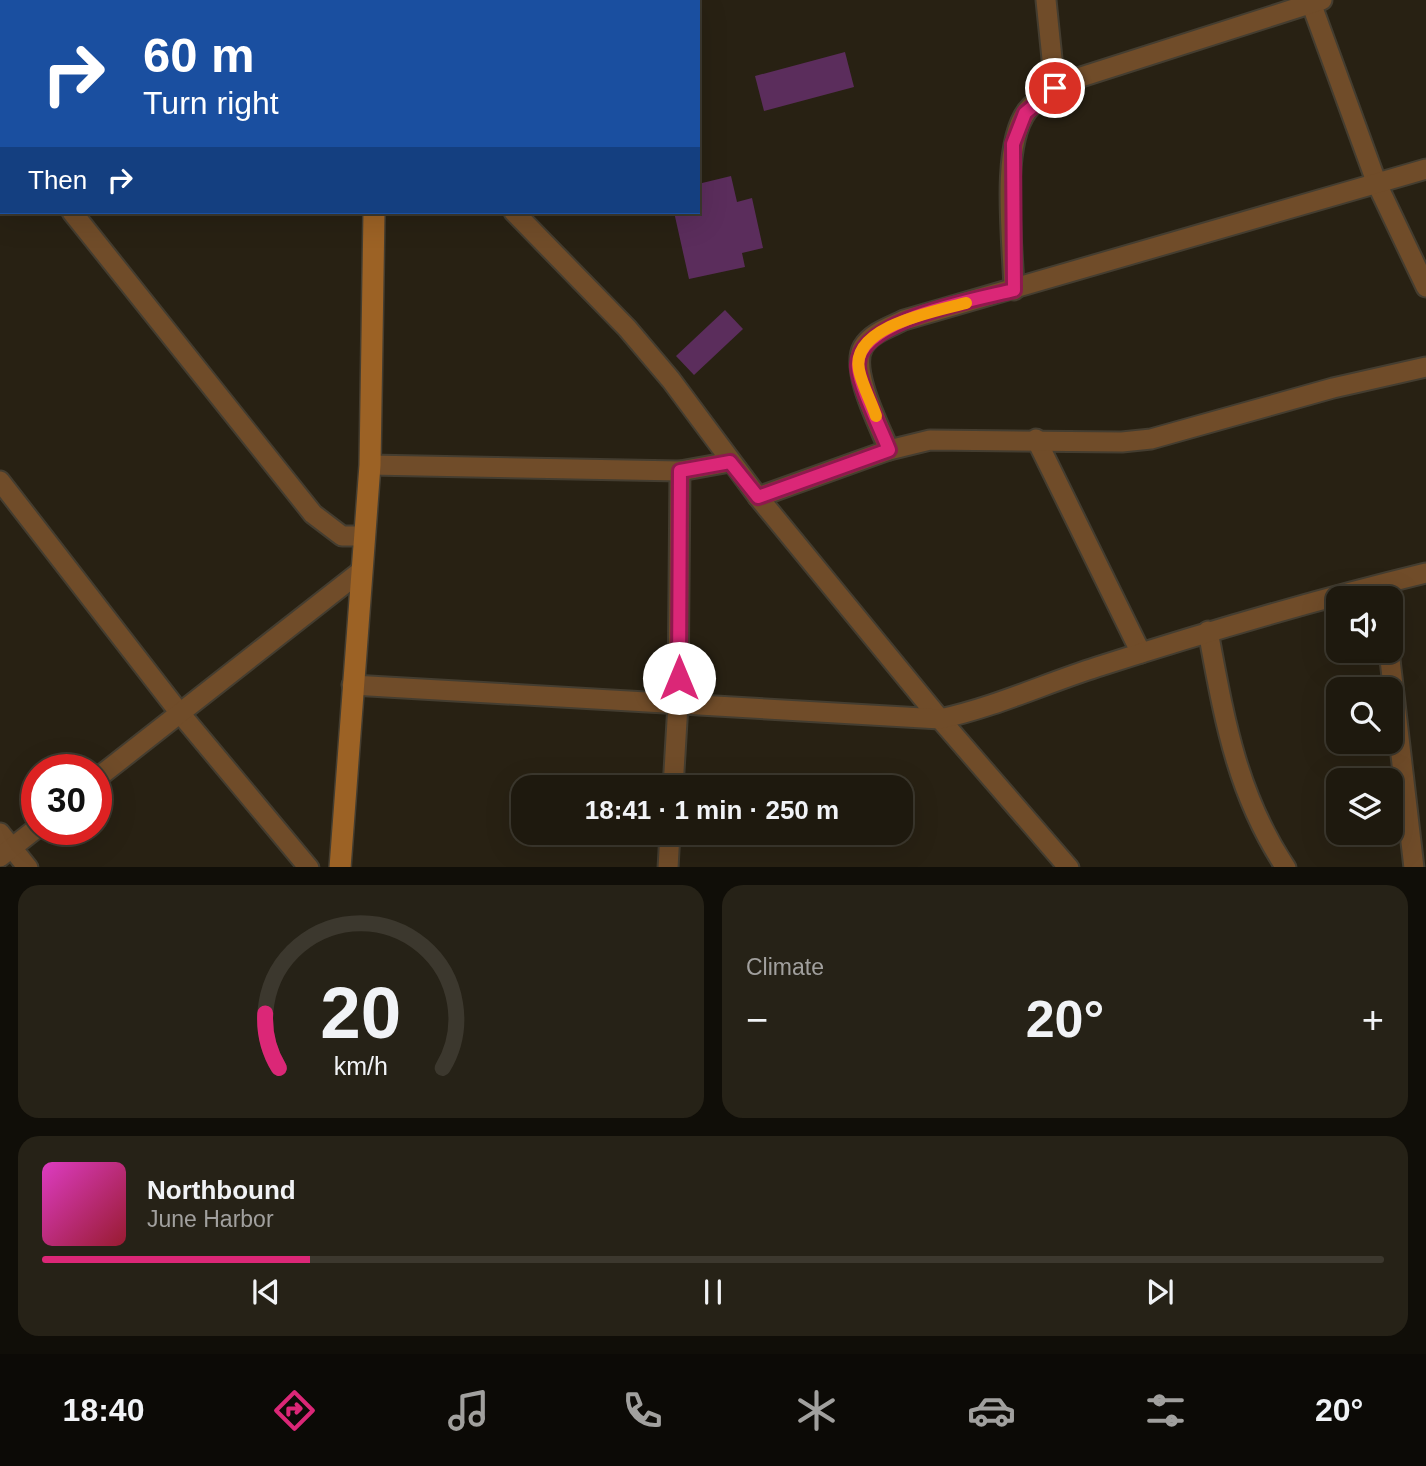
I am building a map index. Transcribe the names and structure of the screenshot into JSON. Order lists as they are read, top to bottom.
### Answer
{
  "page": {
    "turn": ["60 m", "Turn right"],
    "then": "Then",
    "limit": "30",
    "trip": "18:41 · 1 min · 250 m",
    "tile": "Climate",
    "heat": ["−", "20°", "+"],
    "song": ["Northbound", "June Harbor"],
    "tabs": ["18:40", "20°"],
    "gauge": ["20", "km/h"]
  }
}
